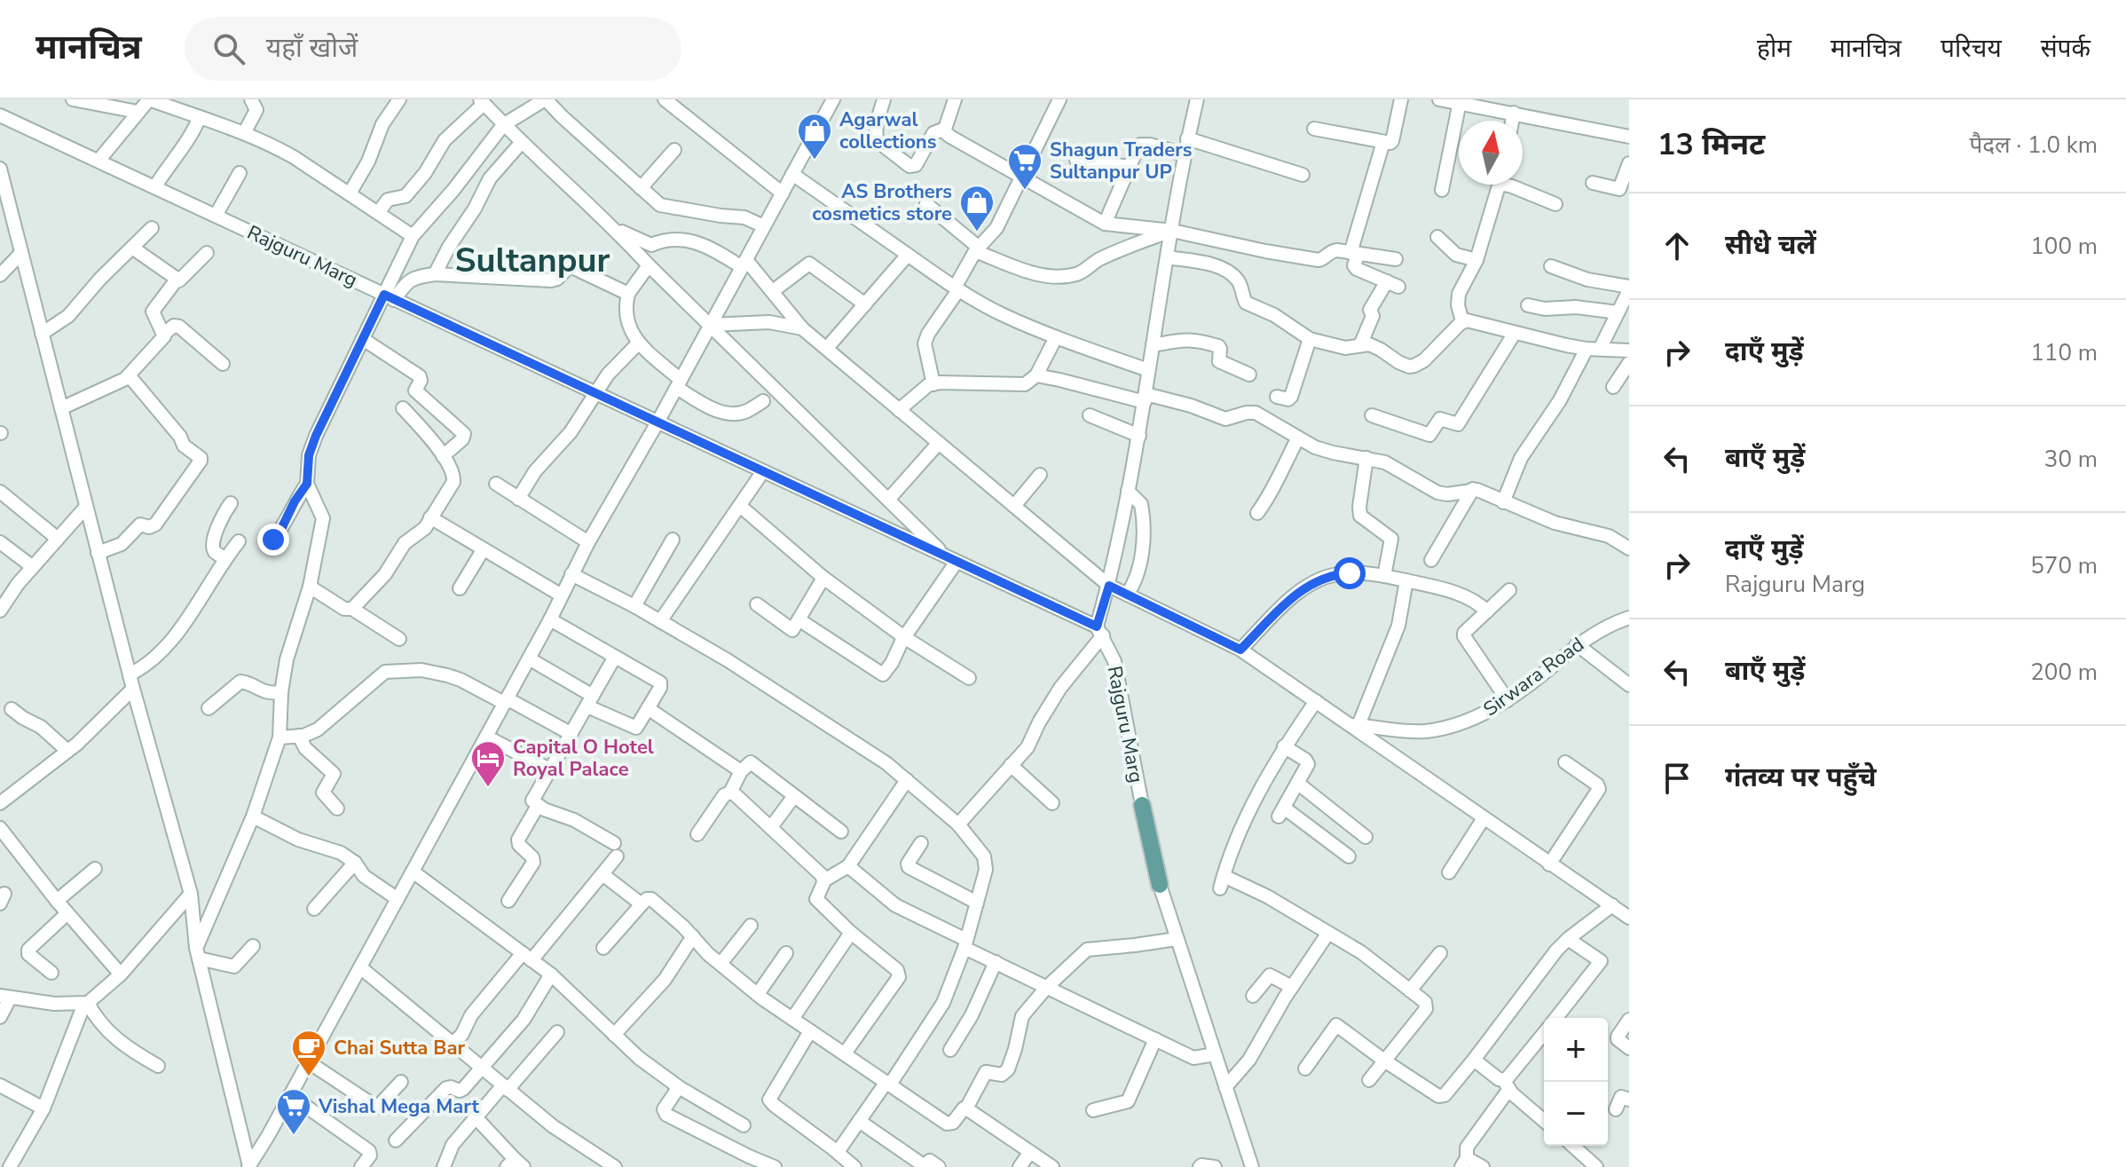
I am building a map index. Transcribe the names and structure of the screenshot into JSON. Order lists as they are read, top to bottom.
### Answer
{
  "streets": {
    "street": ["Rajguru Marg", "Sirwara Road"]
  },
  "districts": ["Sultanpur"],
  "places": {
    "shop": ["Agarwal collections", "AS Brothers cosmetics store"],
    "supermarket": ["Shagun Traders Sultanpur UP", "Vishal Mega Mart"],
    "hotel": ["Capital O Hotel Royal Palace"],
    "cafe": ["Chai Sutta Bar"]
  },
  "north": "top",
  "page": {
    "header": "मानचित्र",
    "search": "यहाँ खोजें",
    "nav": [
      "होम",
      "मानचित्र",
      "परिचय",
      "संपर्क"
    ],
    "heading": ["13 मिनट", "पैदल · 1.0 km"],
    "list": [
      ["सीधे चलें", "100 m"],
      ["दाएँ मुड़ें", "110 m"],
      ["बाएँ मुड़ें", "30 m"],
      ["दाएँ मुड़ें", "Rajguru Marg", "570 m"],
      ["बाएँ मुड़ें", "200 m"],
      "गंतव्य पर पहुँचे"
    ],
    "map_buttons": ["+", "−"]
  }
}
